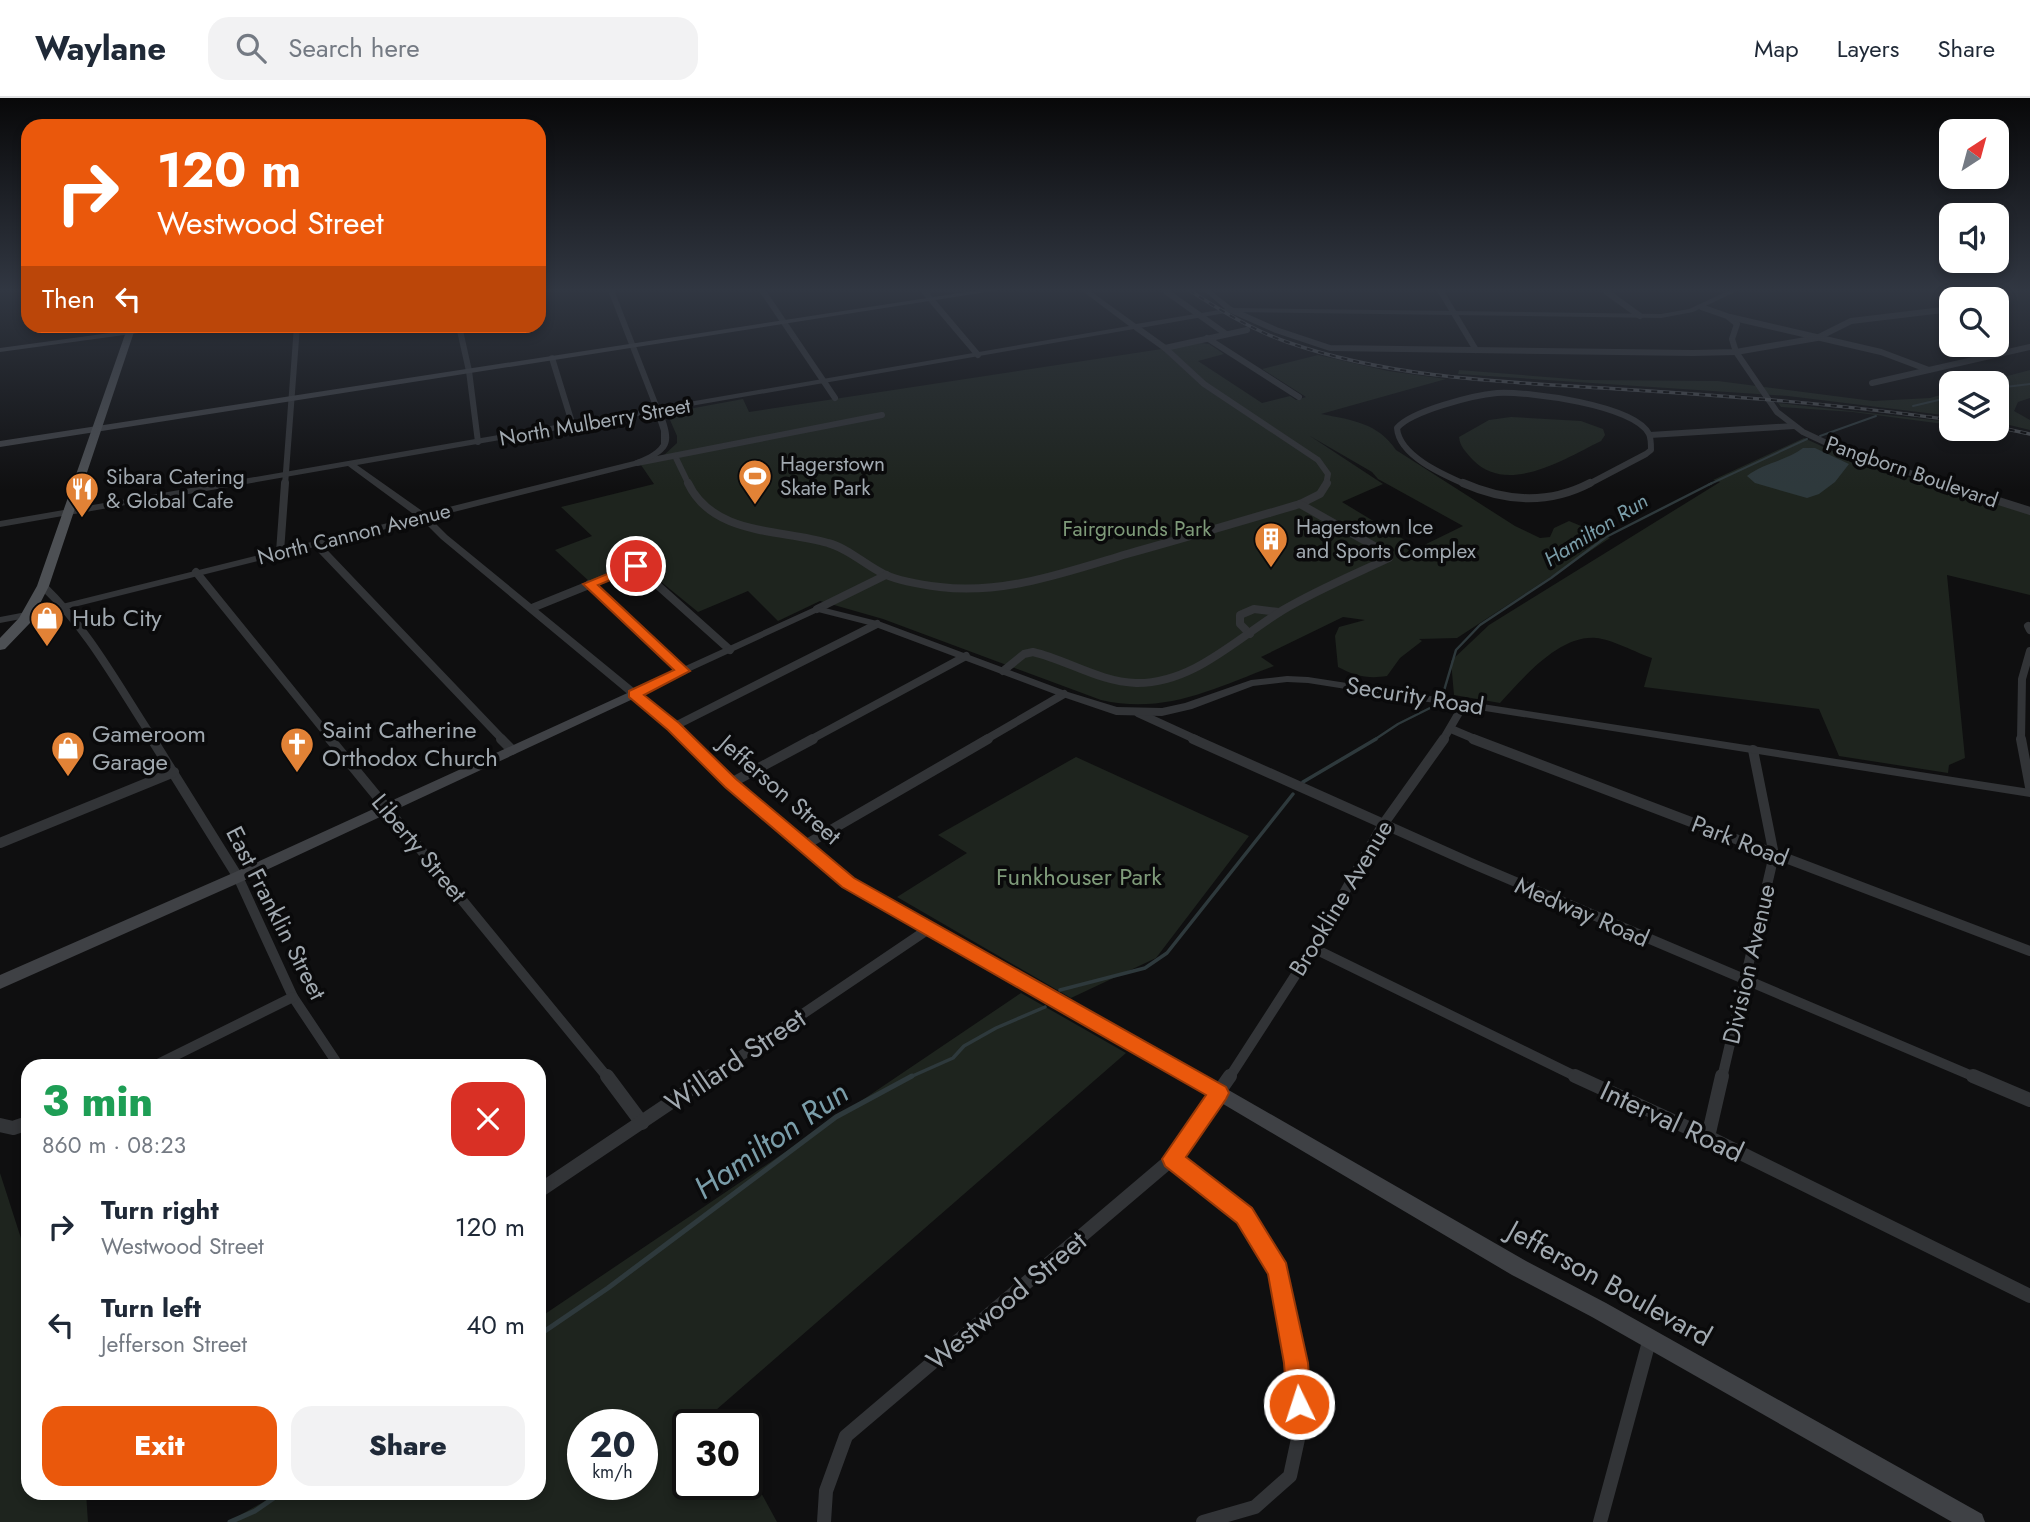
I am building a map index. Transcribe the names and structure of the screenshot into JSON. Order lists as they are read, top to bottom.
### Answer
{
  "streets": {
    "main road": ["Jefferson Street", "Jefferson Boulevard"],
    "street": [
      "North Mulberry Street",
      "Pangborn Boulevard",
      "North Cannon Avenue",
      "Security Road",
      "Park Road",
      "Liberty Street",
      "Brookline Avenue",
      "Medway Road",
      "East Franklin Street",
      "Division Avenue",
      "Willard Street",
      "Interval Road",
      "Westwood Street"
    ]
  },
  "crossings": [
    ["North Mulberry Street", "North Cannon Avenue"],
    ["North Mulberry Street", "Jefferson Street"],
    ["North Cannon Avenue", "Jefferson Street"],
    ["North Cannon Avenue", "Liberty Street"],
    ["North Cannon Avenue", "East Franklin Street"],
    ["Security Road", "Brookline Avenue"],
    ["Security Road", "Medway Road"],
    ["Security Road", "Division Avenue"],
    ["Jefferson Street", "Brookline Avenue"],
    ["Jefferson Street", "Willard Street"],
    ["Jefferson Street", "Jefferson Boulevard"],
    ["Jefferson Street", "Westwood Street"],
    ["Park Road", "Brookline Avenue"],
    ["Park Road", "Division Avenue"],
    ["Liberty Street", "Willard Street"],
    ["Brookline Avenue", "Medway Road"],
    ["Brookline Avenue", "Interval Road"],
    ["Brookline Avenue", "Jefferson Boulevard"],
    ["Brookline Avenue", "Westwood Street"],
    ["Medway Road", "Division Avenue"],
    ["Division Avenue", "Interval Road"],
    ["Jefferson Boulevard", "Westwood Street"]
  ],
  "water": ["Hamilton Run"],
  "parks": ["Fairgrounds Park", "Funkhouser Park"],
  "places": {
    "sports": ["Hagerstown Skate Park"],
    "restaurant": ["Sibara Catering & Global Cafe"],
    "building": ["Hagerstown Ice and Sports Complex"],
    "shop": ["Hub City", "Gameroom Garage"],
    "church": ["Saint Catherine Orthodox Church"]
  },
  "north": "top right",
  "page": {
    "header": "Waylane",
    "search": "Search here",
    "nav": ["Map", "Layers", "Share"],
    "turn": ["120 m", "Westwood Street"],
    "then": "Then",
    "heading": ["3 min", "860 m · 08:23"],
    "list": [
      {
        "name": "Turn right",
        "note": "Westwood Street",
        "value": "120 m"
      },
      {
        "name": "Turn left",
        "note": "Jefferson Street",
        "value": "40 m"
      }
    ],
    "buttons": ["Exit", "Share"],
    "speed": "20 km/h",
    "limit": "30"
  }
}
